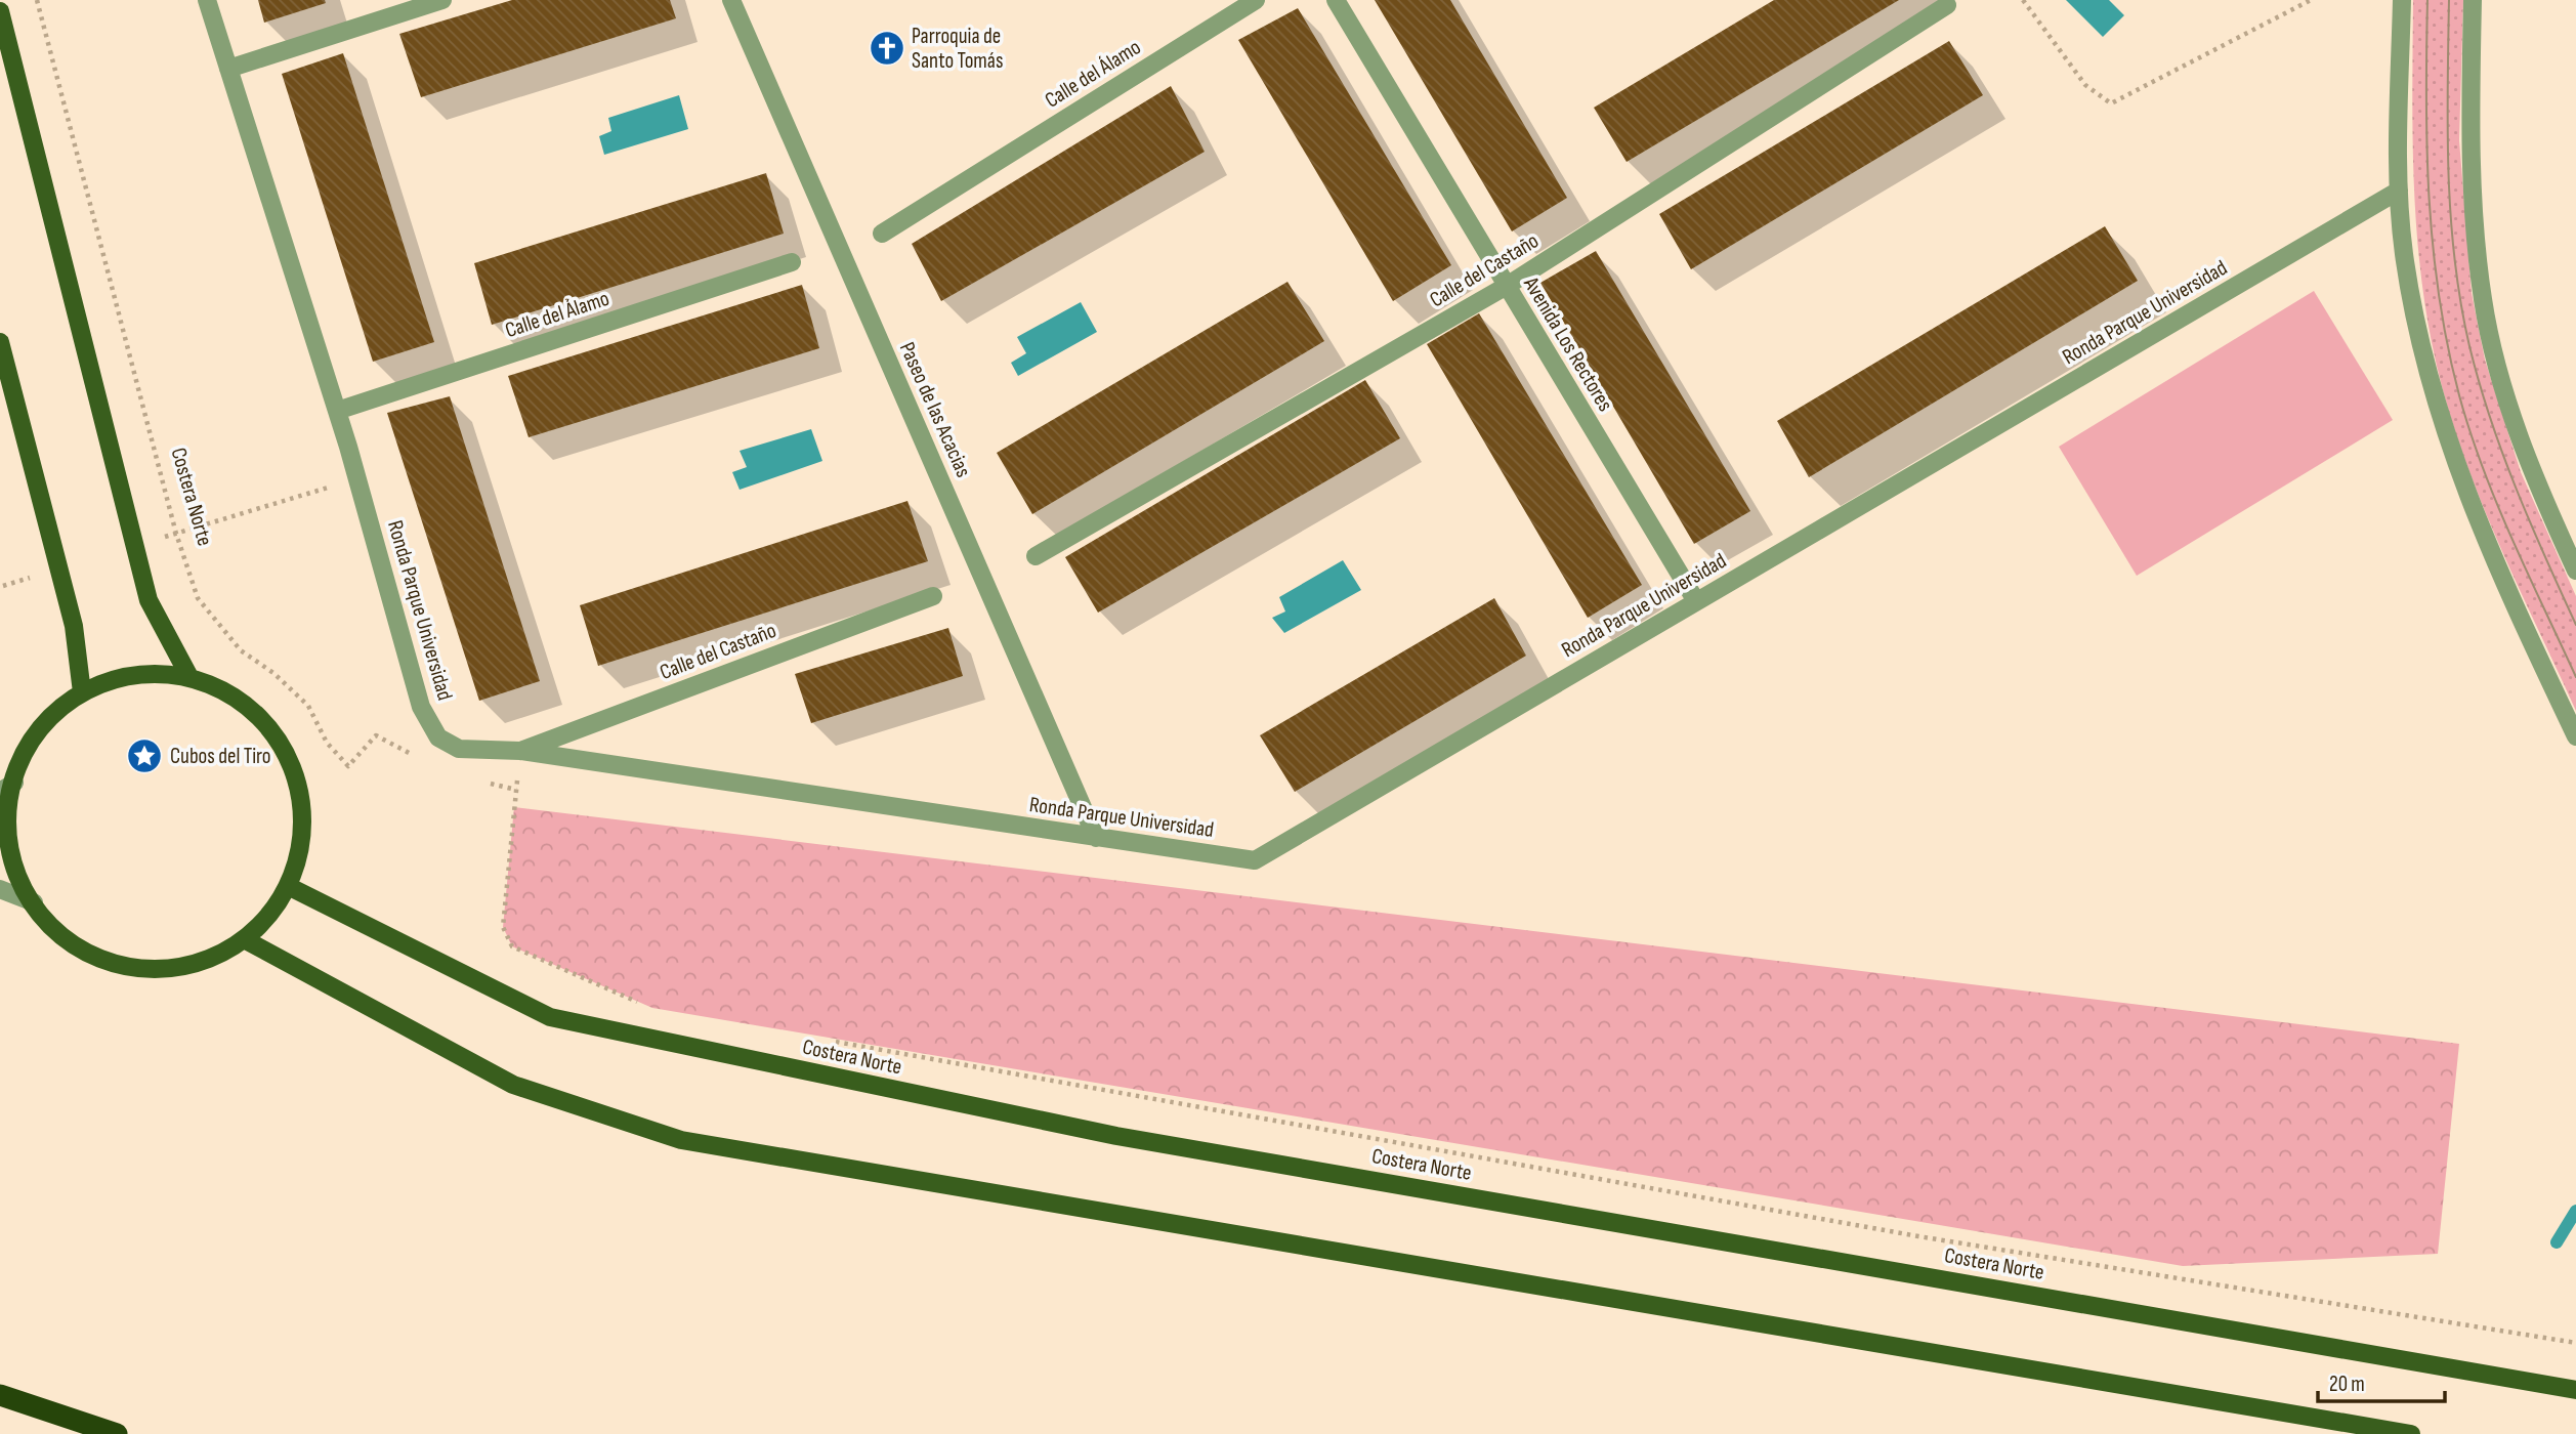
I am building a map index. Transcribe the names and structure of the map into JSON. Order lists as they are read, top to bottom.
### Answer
{
  "streets": {
    "main road": ["Costera Norte"],
    "street": [
      "Calle del Álamo",
      "Calle del Castaño",
      "Ronda Parque Universidad",
      "Avenida Los Rectores",
      "Paseo de las Acacias"
    ]
  },
  "crossings": [
    ["Calle del Álamo", "Ronda Parque Universidad"],
    ["Calle del Castaño", "Ronda Parque Universidad"],
    ["Calle del Castaño", "Avenida Los Rectores"],
    ["Ronda Parque Universidad", "Avenida Los Rectores"],
    ["Ronda Parque Universidad", "Paseo de las Acacias"]
  ],
  "places": {
    "church": ["Parroquia de Santo Tomás"],
    "place": ["Cubos del Tiro"]
  },
  "scale_bar": "20 m"
}
